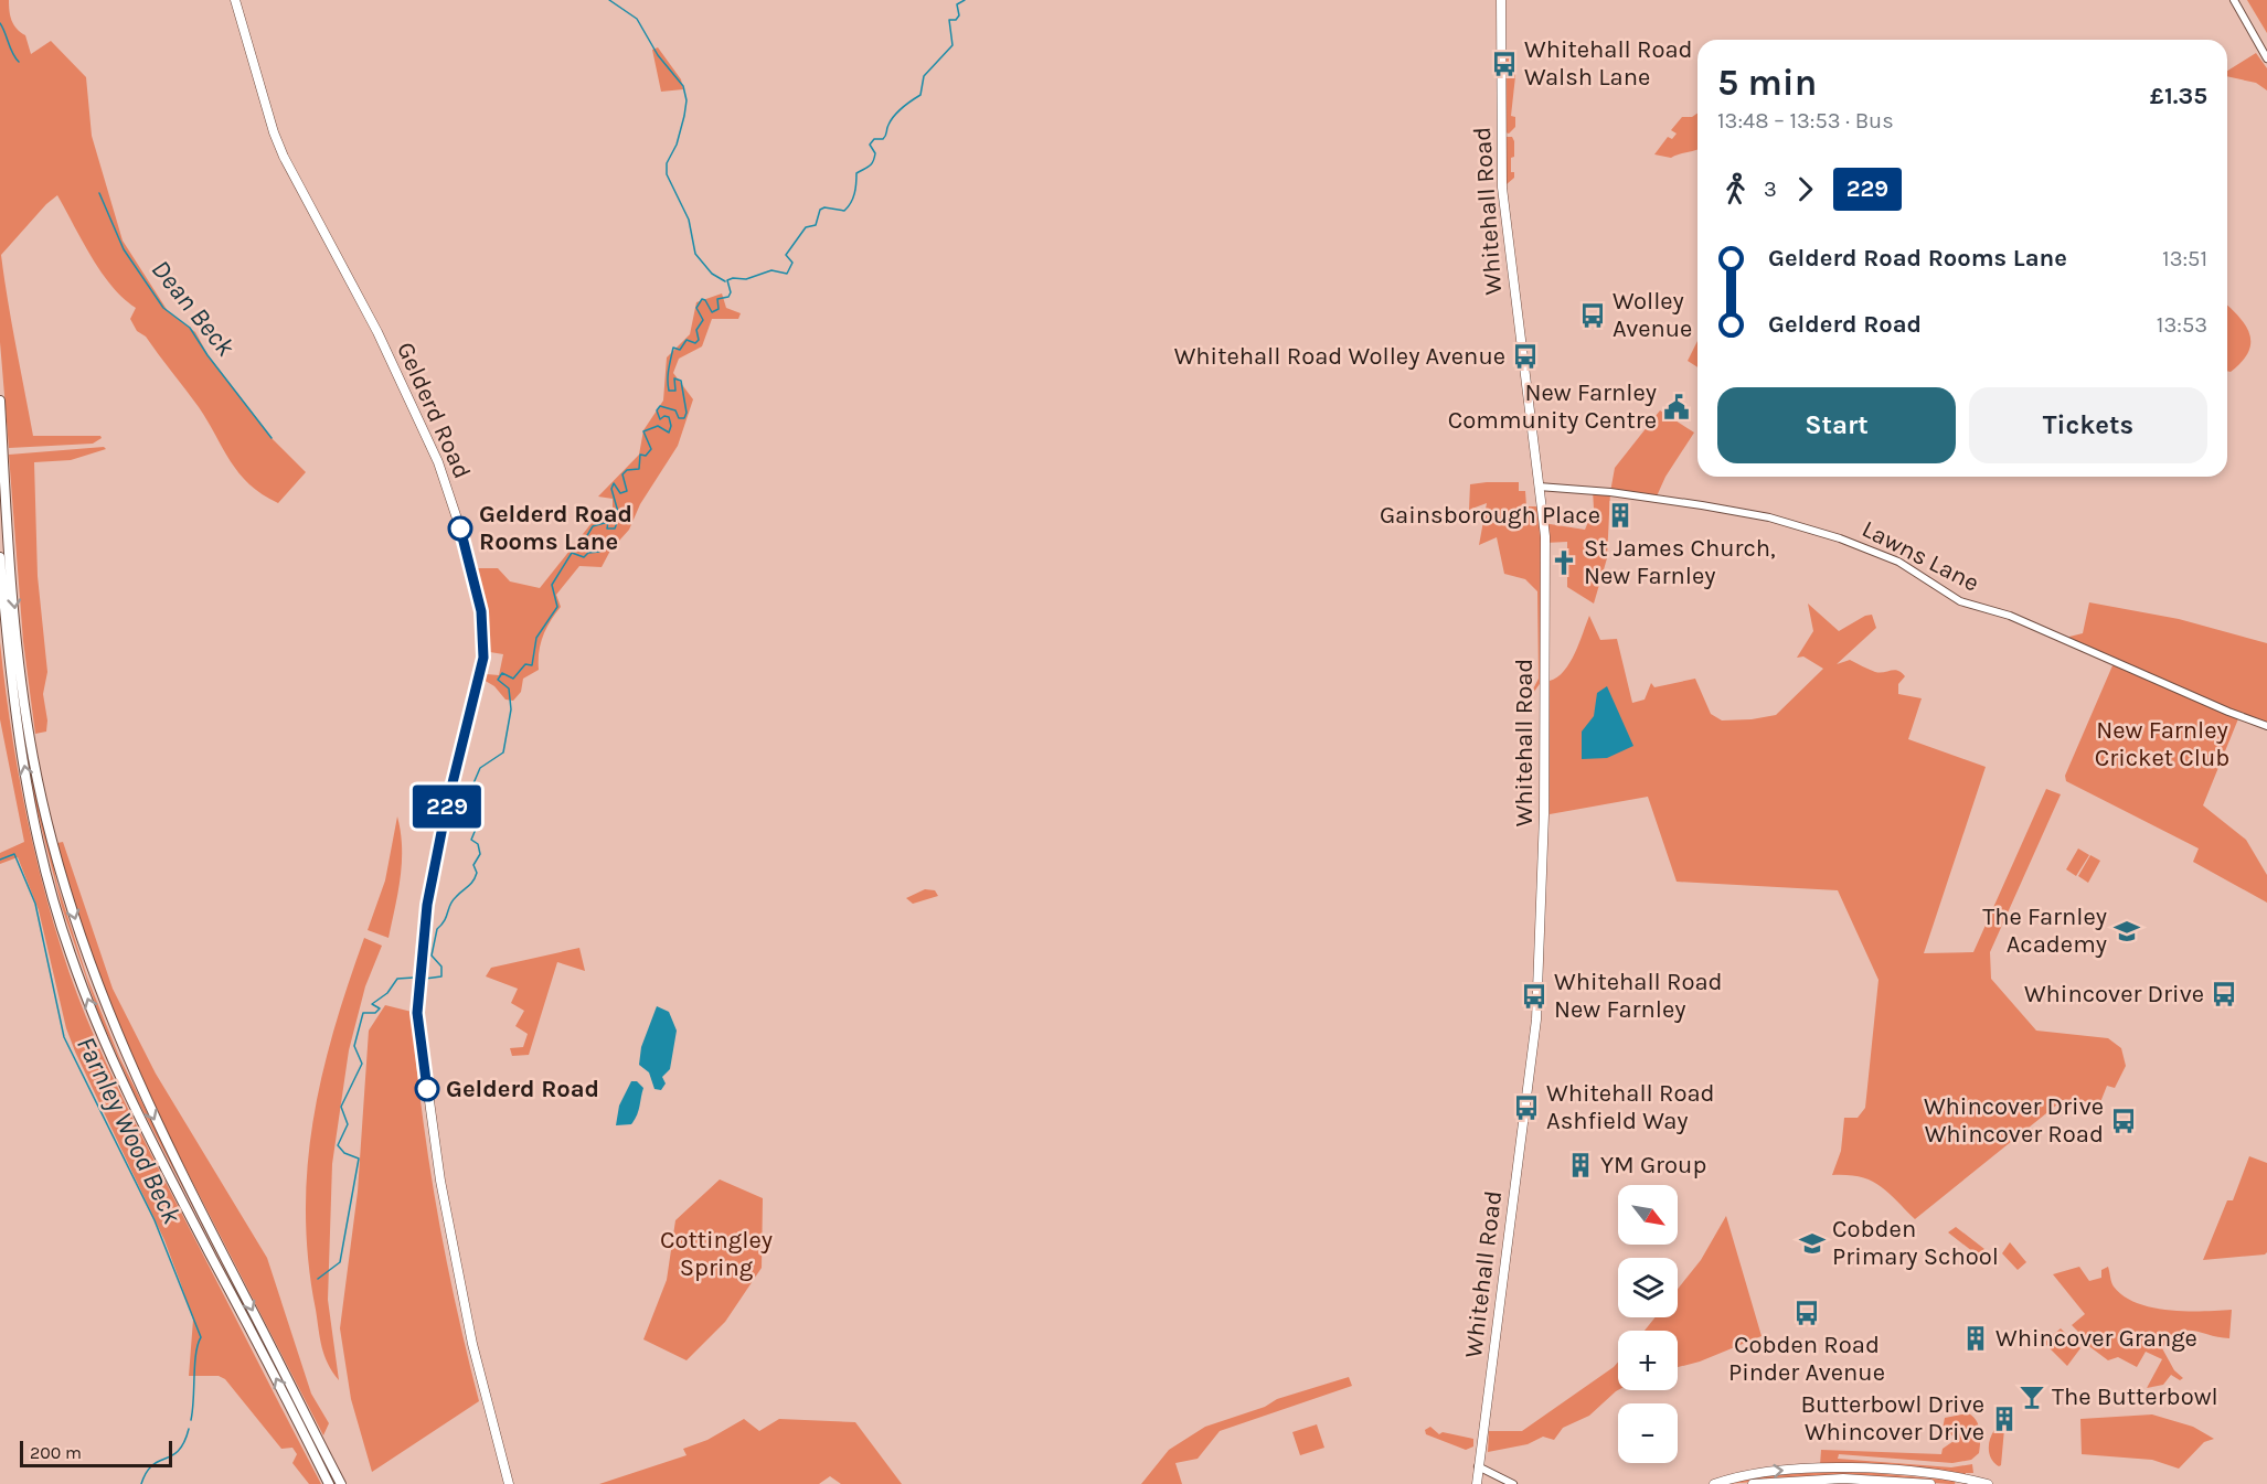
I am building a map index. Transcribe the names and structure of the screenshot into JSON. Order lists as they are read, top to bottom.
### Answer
{
  "streets": {
    "main road": ["Whitehall Road", "Gelderd Road"],
    "street": ["Lawns Lane"]
  },
  "crossings": [
    ["Whitehall Road", "Lawns Lane"]
  ],
  "water": ["Dean Beck", "Farnley Wood Beck"],
  "parks": ["New Farnley Cricket Club", "Cottingley Spring"],
  "places": {
    "bus stop": [
      "Whitehall Road Walsh Lane",
      "Wolley Avenue",
      "Whitehall Road Wolley Avenue",
      "Whincover Drive",
      "Whitehall Road New Farnley",
      "Whitehall Road Ashfield Way",
      "Whincover Drive Whincover Road",
      "Cobden Road Pinder Avenue"
    ],
    "public building": ["New Farnley Community Centre"],
    "building": [
      "Gainsborough Place",
      "YM Group",
      "Whincover Grange",
      "Butterbowl Drive Whincover Drive"
    ],
    "other": ["Gelderd Road Rooms Lane", "Gelderd Road"],
    "church": ["St James Church, New Farnley"],
    "school or university": ["The Farnley Academy", "Cobden Primary School"],
    "bar": ["The Butterbowl"]
  },
  "lines": ["bus line 229"],
  "scale_bar": "200 m",
  "north": "bottom right",
  "page": {
    "on_map": "229",
    "heading": ["5 min", "13:48 – 13:53 · Bus", "£1.35"],
    "legs": ["3", "229"],
    "list": [
      {
        "name": "Gelderd Road Rooms Lane",
        "value": "13:51"
      },
      {
        "name": "Gelderd Road",
        "value": "13:53"
      }
    ],
    "buttons": ["Start", "Tickets"],
    "map_buttons": ["+", "−"],
    "scale": "200 m"
  }
}
